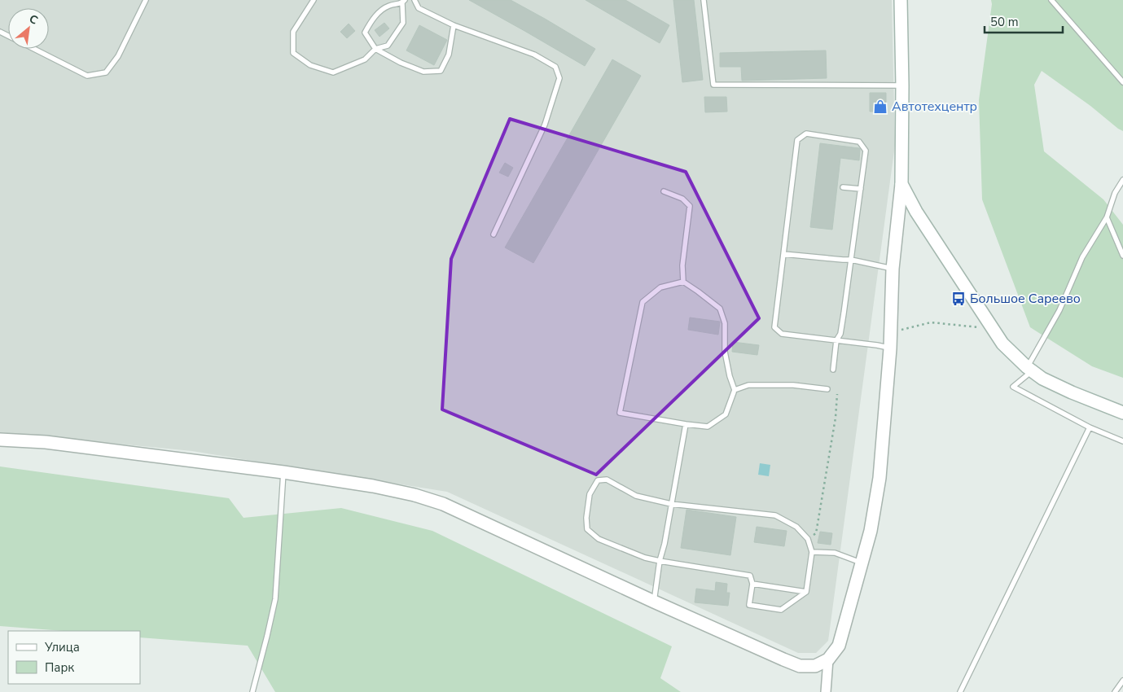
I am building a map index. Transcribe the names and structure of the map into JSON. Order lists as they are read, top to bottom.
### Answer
{
  "places": {
    "shop": ["Автотехцентр"],
    "bus stop": ["Большое Сареево"]
  },
  "legend": ["Улица", "Парк"],
  "scale_bar": "50 m",
  "north": "top right"
}
